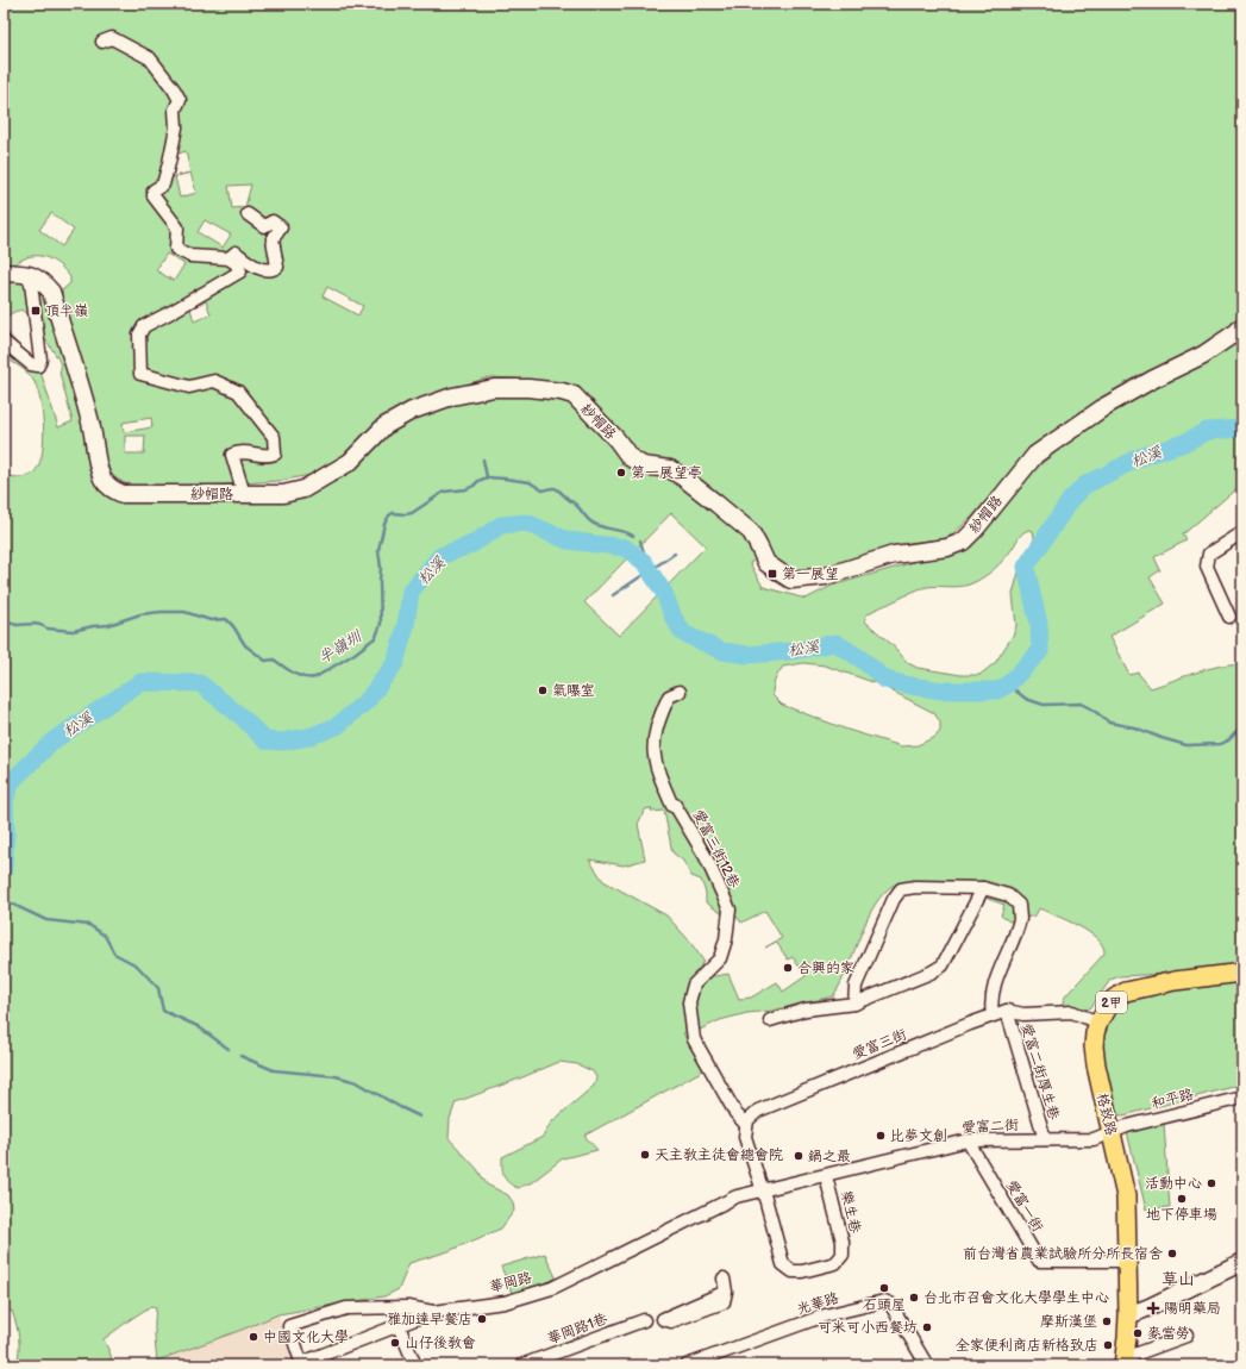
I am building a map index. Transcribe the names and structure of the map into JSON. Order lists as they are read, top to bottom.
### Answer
{
  "streets": {
    "main road": ["2甲", "格致路"],
    "street": [
      "紗帽路",
      "愛富三街12巷",
      "愛富三街",
      "愛富二街厚生巷",
      "和平路",
      "愛富二街",
      "愛富一街",
      "樂生巷",
      "華岡路",
      "光華路",
      "華岡路1巷"
    ]
  },
  "crossings": [
    ["愛富三街12巷", "愛富三街"],
    ["愛富三街", "愛富二街厚生巷"],
    ["愛富三街", "格致路"],
    ["愛富二街厚生巷", "愛富二街"],
    ["和平路", "格致路"],
    ["和平路", "愛富二街"],
    ["格致路", "愛富二街"],
    ["格致路", "愛富一街"],
    ["愛富二街", "愛富一街"],
    ["愛富二街", "樂生巷"],
    ["愛富二街", "華岡路"],
    ["樂生巷", "華岡路"]
  ],
  "districts": ["草山"],
  "water": ["松溪", "半嶺圳"],
  "places": {
    "transit": ["頂半嶺", "第一展望"],
    "other": [
      "第一展望亭",
      "氣曝室",
      "合興的家",
      "比夢文創",
      "天主教主徒會總會院",
      "鍋之最",
      "活動中心",
      "地下停車場",
      "前台灣省農業試驗所分所長宿舍",
      "石頭屋",
      "台北市召會文化大學學生中心",
      "雅加達早餐店",
      "摩斯漢堡",
      "可米可小西餐坊",
      "麥當勞",
      "中國文化大學",
      "山仔後教會",
      "全家便利商店新格致店"
    ],
    "health": ["陽明藥局"]
  }
}
